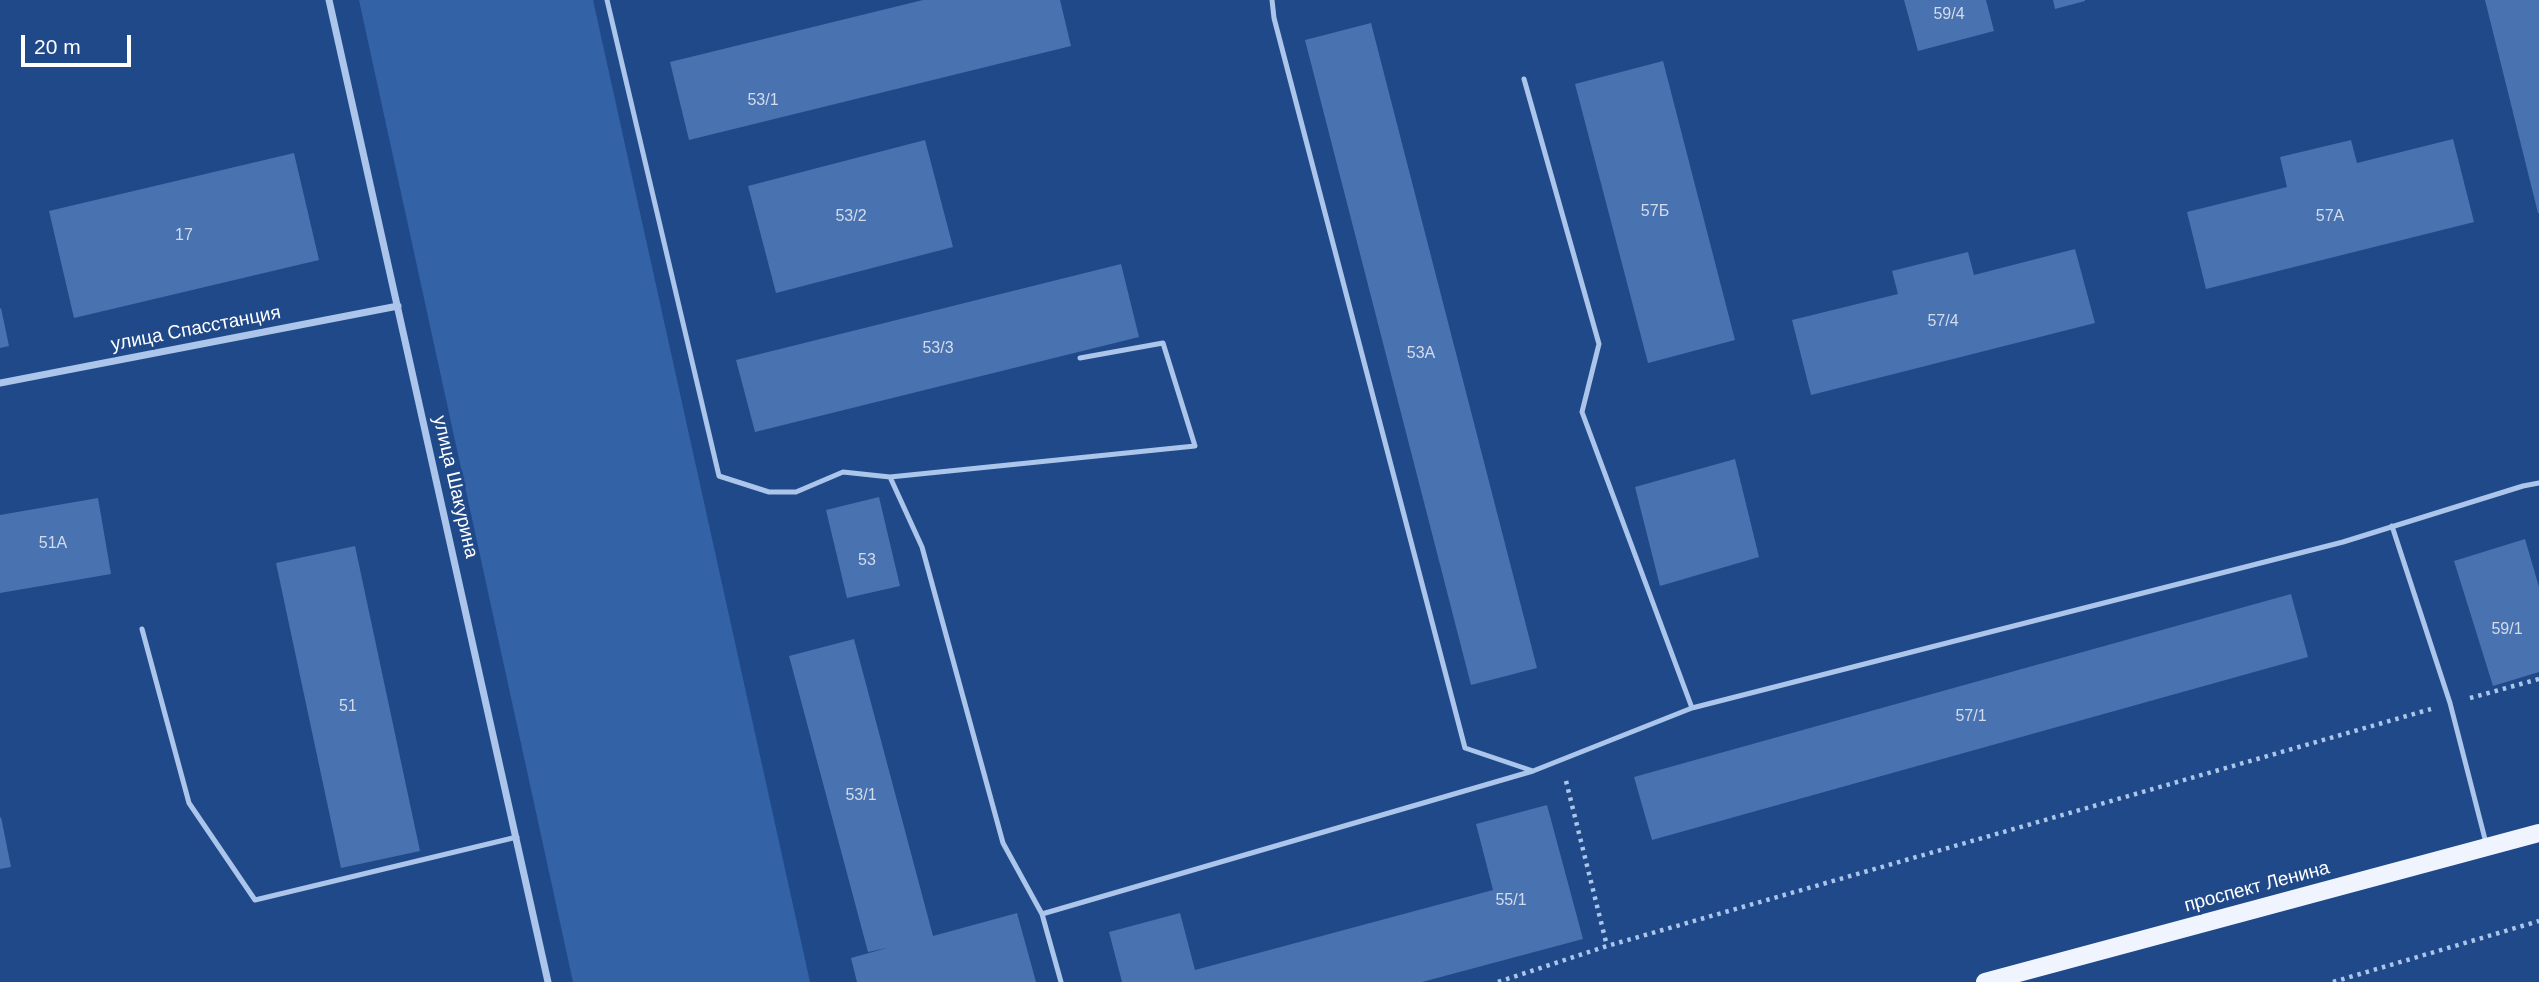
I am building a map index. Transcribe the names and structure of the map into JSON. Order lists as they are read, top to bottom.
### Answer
{
  "streets": {
    "main road": ["проспект Ленина"],
    "street": ["улица Спасстанция", "улица Шакурина"]
  },
  "crossings": [
    ["улица Спасстанция", "улица Шакурина"]
  ],
  "house_numbers": [
    "59/4",
    "53/1",
    "57Б",
    "53/2",
    "57А",
    "17",
    "57/4",
    "53/3",
    "53А",
    "51А",
    "53",
    "59/1",
    "51",
    "57/1",
    "53/1",
    "55/1"
  ],
  "scale_bar": "20 m"
}
